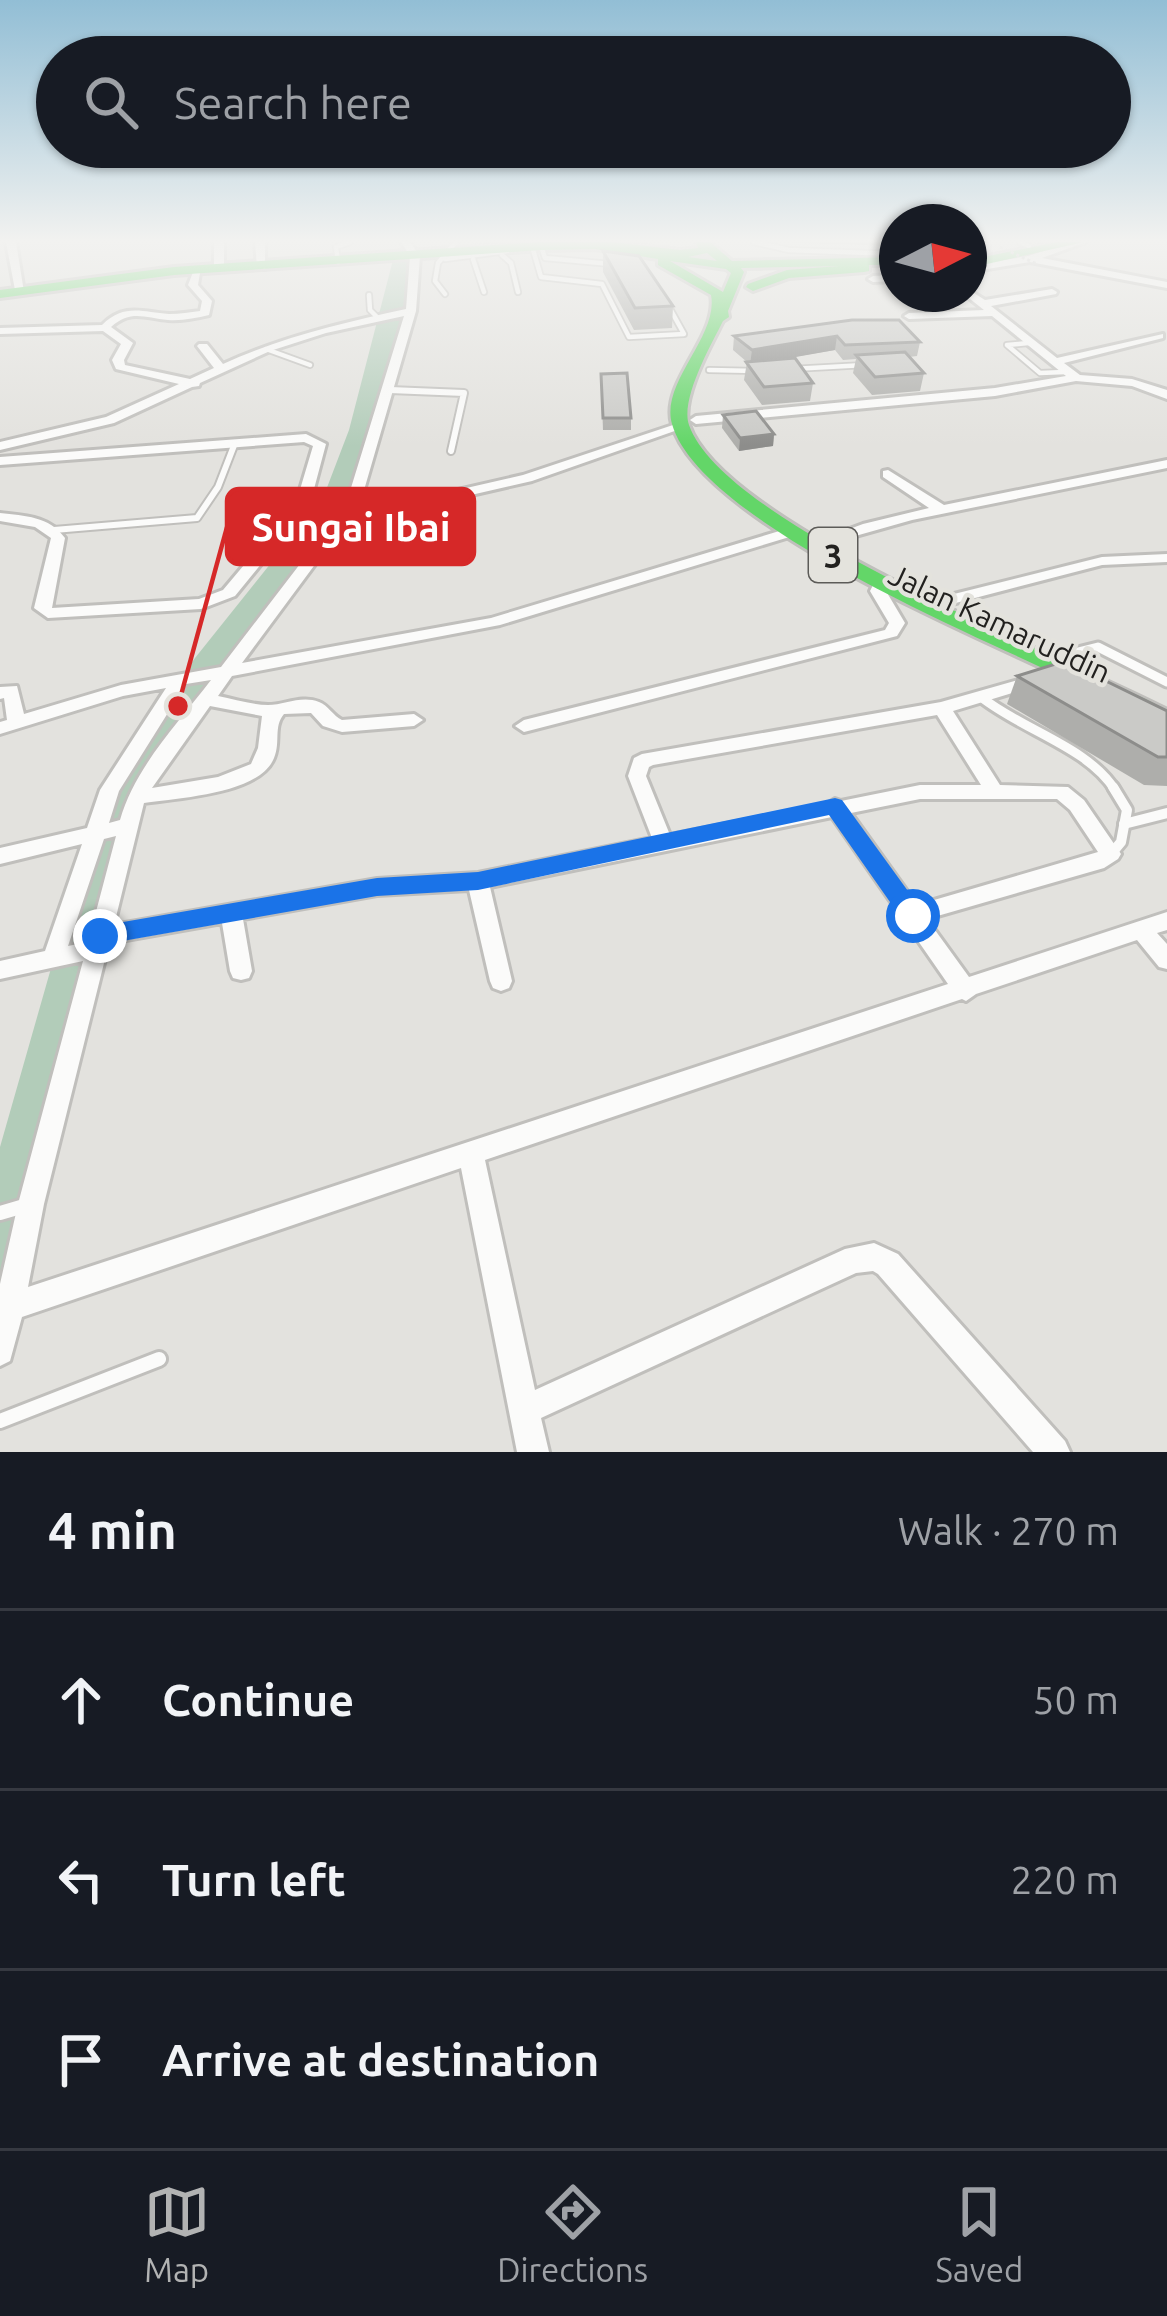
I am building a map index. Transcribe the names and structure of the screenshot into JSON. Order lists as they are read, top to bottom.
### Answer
{
  "streets": {
    "main road": ["3", "Jalan Kamaruddin"]
  },
  "places": ["Sungai Ibai"],
  "north": "right",
  "page": {
    "search": "Search here",
    "heading": ["4 min", "Walk · 270 m"],
    "list": [
      ["Continue", "50 m"],
      ["Turn left", "220 m"],
      "Arrive at destination"
    ],
    "nav": ["Map", "Directions", "Saved"]
  }
}
